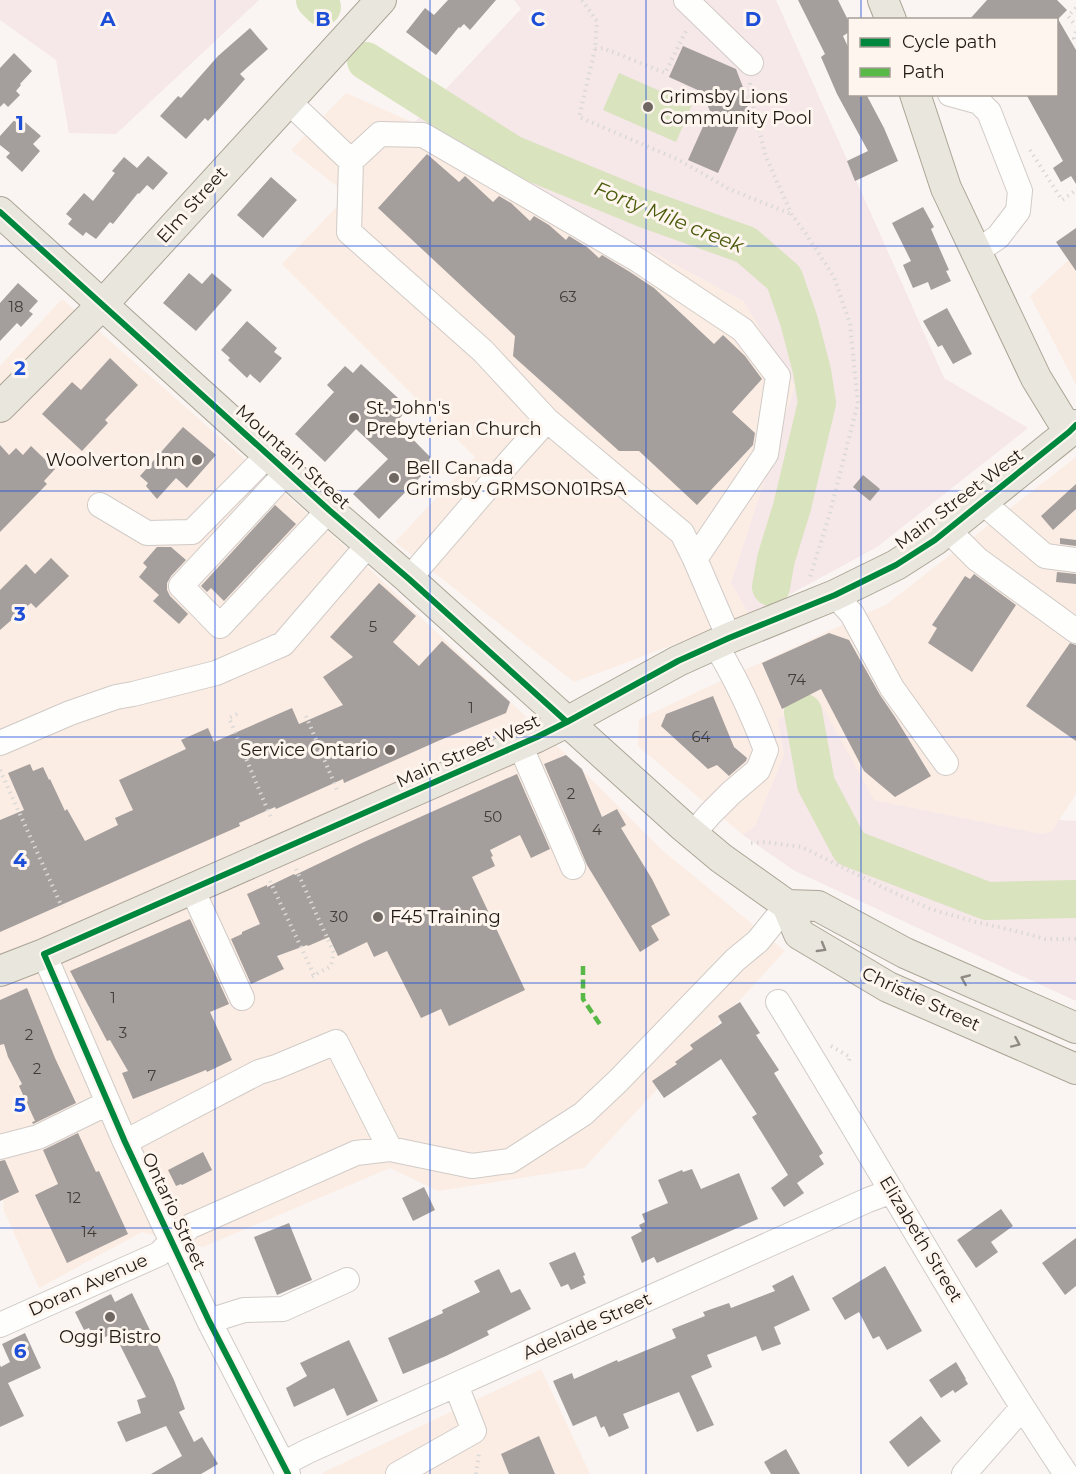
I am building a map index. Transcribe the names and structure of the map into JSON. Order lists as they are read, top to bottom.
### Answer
{
  "streets": {
    "main road": [
      "Elm Street",
      "Mountain Street",
      "Main Street West",
      "Christie Street"
    ],
    "street": [
      "Ontario Street",
      "Elizabeth Street",
      "Doran Avenue",
      "Adelaide Street"
    ]
  },
  "crossings": [
    ["Elm Street", "Mountain Street"],
    ["Mountain Street", "Main Street West"],
    ["Main Street West", "Ontario Street"],
    ["Christie Street", "Doran Avenue"],
    ["Ontario Street", "Doran Avenue"],
    ["Ontario Street", "Adelaide Street"],
    ["Elizabeth Street", "Adelaide Street"]
  ],
  "water": ["Forty Mile creek"],
  "places": [
    "Grimsby Lions Community Pool",
    "St. John's Prebyterian Church",
    "Woolverton Inn",
    "Bell Canada Grimsby GRMSON01RSA",
    "Service Ontario",
    "F45 Training",
    "Oggi Bistro"
  ],
  "house_numbers": [
    "63",
    "18",
    "5",
    "74",
    "1",
    "64",
    "2",
    "50",
    "4",
    "30",
    "1",
    "3",
    "2",
    "2",
    "7",
    "12",
    "14"
  ],
  "legend": ["Cycle path", "Path"],
  "grid": {
    "columns": [
      "A",
      "B",
      "C",
      "D"
    ],
    "rows": [
      "1",
      "2",
      "3",
      "4",
      "5",
      "6"
    ]
  }
}
